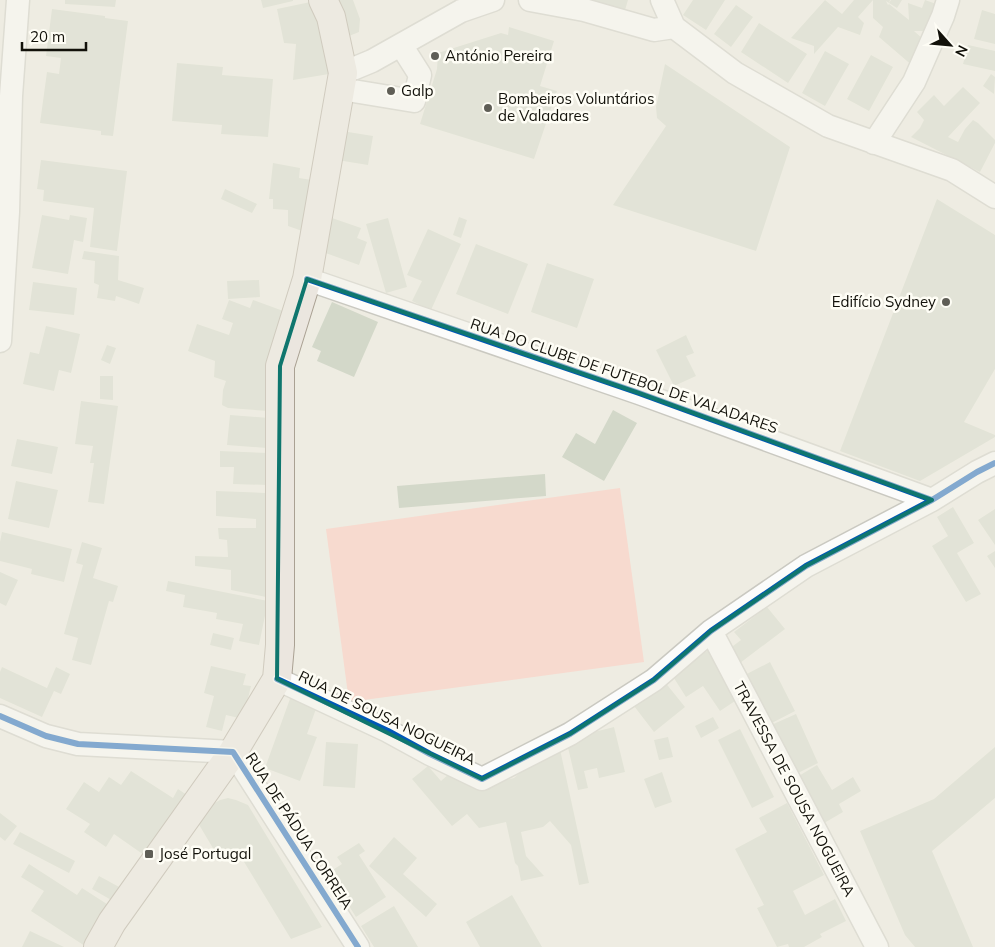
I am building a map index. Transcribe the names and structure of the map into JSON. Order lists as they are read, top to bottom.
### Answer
{
  "streets": {
    "street": [
      "RUA DO CLUBE DE FUTEBOL DE VALADARES",
      "RUA DE SOUSA NOGUEIRA",
      "TRAVESSA DE SOUSA NOGUEIRA",
      "RUA DE PÁDUA CORREIA"
    ]
  },
  "crossings": [
    ["RUA DO CLUBE DE FUTEBOL DE VALADARES", "RUA DE SOUSA NOGUEIRA"],
    ["RUA DE SOUSA NOGUEIRA", "TRAVESSA DE SOUSA NOGUEIRA"]
  ],
  "places": {
    "other": [
      "António Pereira",
      "Galp",
      "Bombeiros Voluntários de Valadares",
      "Edifício Sydney"
    ],
    "transit": ["José Portugal"]
  },
  "scale_bar": "20 m",
  "north": "bottom right"
}
